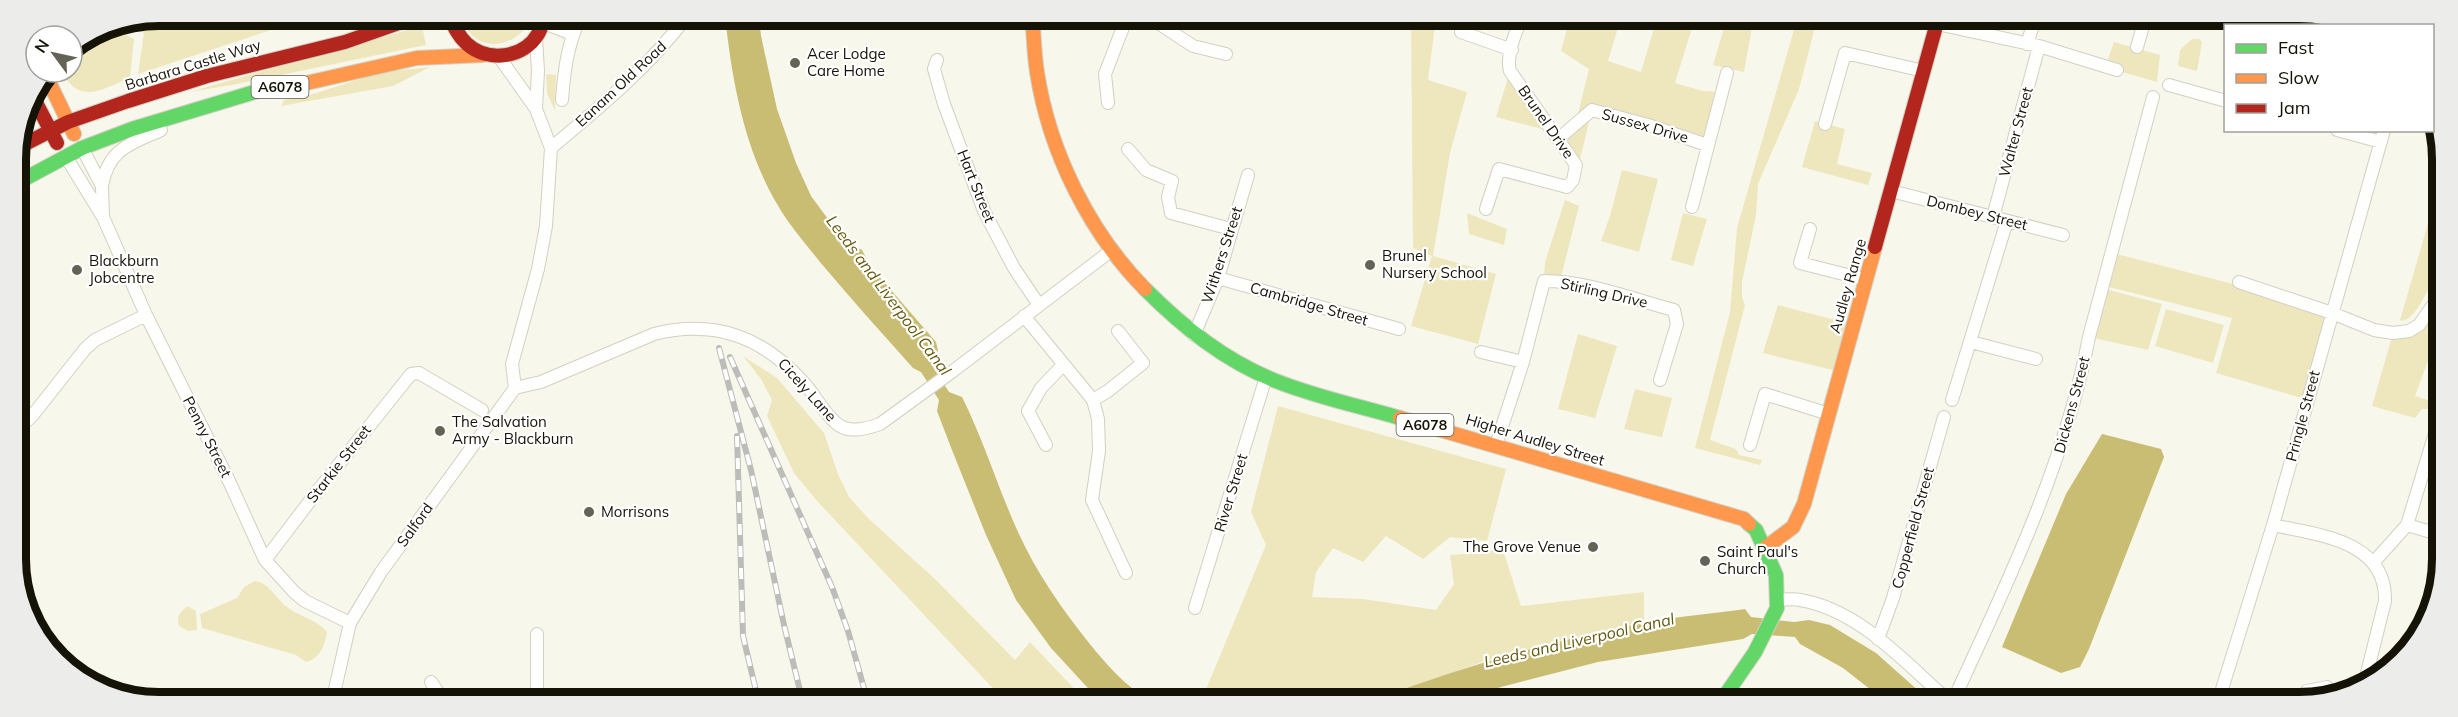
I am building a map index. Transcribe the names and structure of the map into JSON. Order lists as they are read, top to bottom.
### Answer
{
  "streets": {
    "main road": [
      "Barbara Castle Way",
      "A6078",
      "Audley Range",
      "Higher Audley Street"
    ],
    "street": [
      "Eanam Old Road",
      "Brunel Drive",
      "Sussex Drive",
      "Walter Street",
      "Hart Street",
      "Dombey Street",
      "Withers Street",
      "Stirling Drive",
      "Cambridge Street",
      "Cicely Lane",
      "Dickens Street",
      "Pringle Street",
      "Penny Street",
      "Starkie Street",
      "River Street",
      "Salford",
      "Copperfield Street"
    ]
  },
  "crossings": [
    ["A6078", "Audley Range"],
    ["A6078", "Penny Street"],
    ["A6078", "Higher Audley Street"],
    ["Brunel Drive", "Sussex Drive"],
    ["Walter Street", "Dombey Street"],
    ["Dombey Street", "Audley Range"],
    ["Withers Street", "Cambridge Street"],
    ["Withers Street", "Higher Audley Street"],
    ["Audley Range", "Higher Audley Street"],
    ["Stirling Drive", "Higher Audley Street"],
    ["Cicely Lane", "Salford"],
    ["Penny Street", "Starkie Street"],
    ["Penny Street", "Salford"],
    ["Higher Audley Street", "River Street"]
  ],
  "water": ["Leeds and Liverpool Canal"],
  "places": [
    "Acer Lodge Care Home",
    "Brunel Nursery School",
    "Blackburn Jobcentre",
    "The Salvation Army - Blackburn",
    "Morrisons",
    "The Grove Venue",
    "Saint Paul's Church"
  ],
  "legend": ["Fast", "Slow", "Jam"],
  "north": "top left"
}
